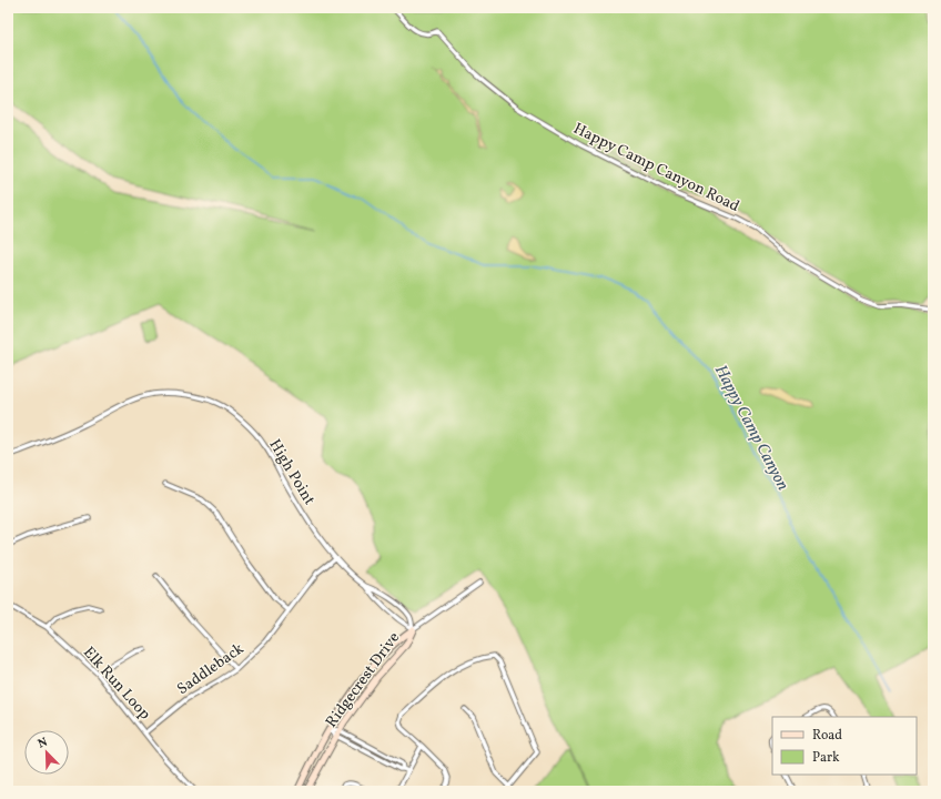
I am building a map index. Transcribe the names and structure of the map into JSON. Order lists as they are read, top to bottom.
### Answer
{
  "streets": {
    "street": [
      "Happy Camp Canyon Road",
      "High Point",
      "Saddleback",
      "Ridgecrest Drive",
      "Elk Run Loop"
    ]
  },
  "crossings": [
    ["High Point", "Saddleback"],
    ["High Point", "Ridgecrest Drive"],
    ["Saddleback", "Elk Run Loop"]
  ],
  "water": ["Happy Camp Canyon"],
  "legend": ["Road", "Park"],
  "north": "top left"
}
